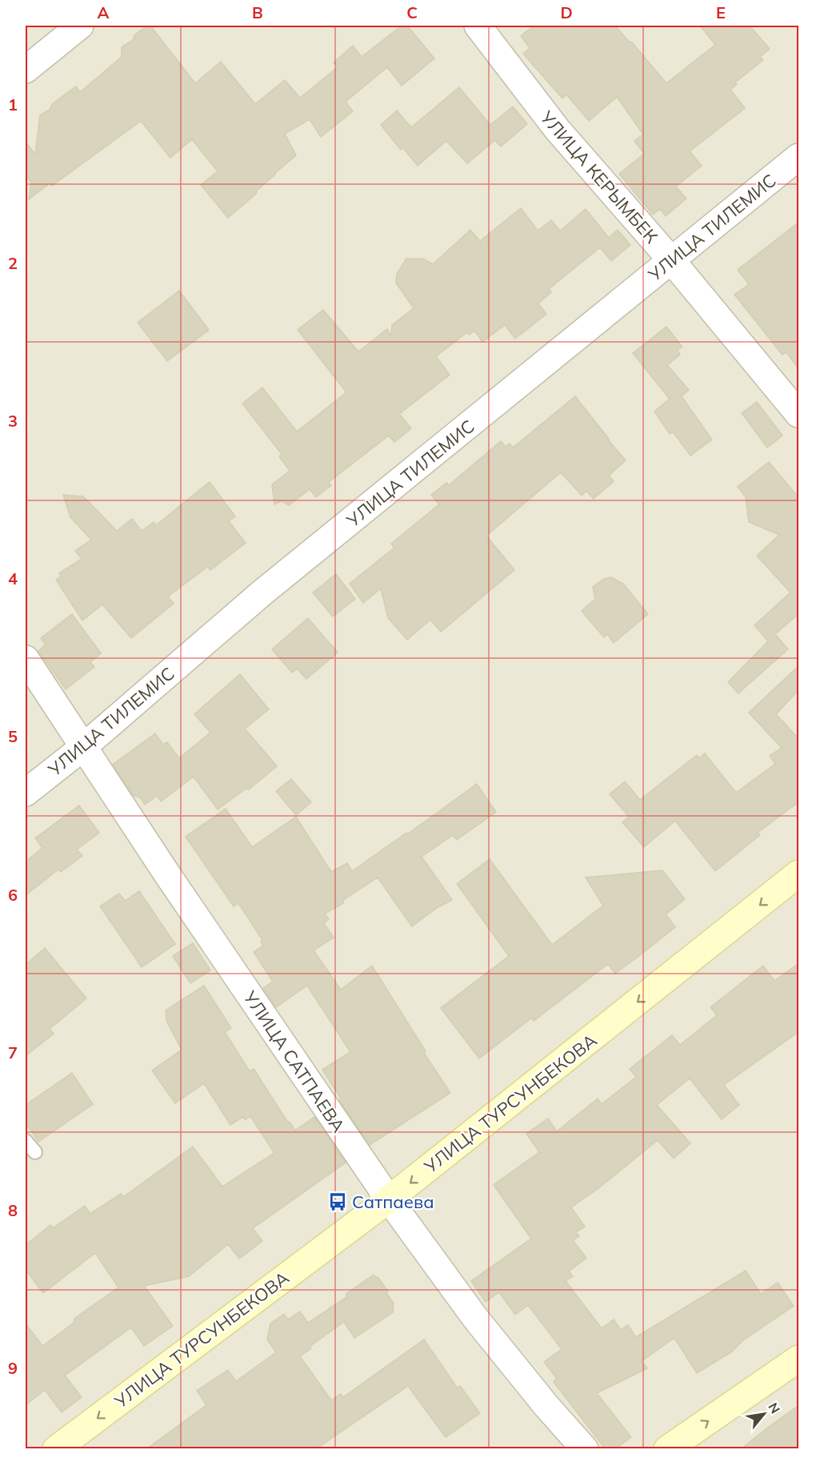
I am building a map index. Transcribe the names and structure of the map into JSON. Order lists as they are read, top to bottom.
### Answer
{
  "streets": {
    "street": [
      "УЛИЦА КЕРЫМБЕК",
      "УЛИЦА ТИЛЕМИС",
      "УЛИЦА САТПАЕВА",
      "УЛИЦА ТУРСУНБЕКОВА"
    ]
  },
  "crossings": [
    ["УЛИЦА КЕРЫМБЕК", "УЛИЦА ТИЛЕМИС"],
    ["УЛИЦА ТИЛЕМИС", "УЛИЦА САТПАЕВА"],
    ["УЛИЦА САТПАЕВА", "УЛИЦА ТУРСУНБЕКОВА"]
  ],
  "one_way": ["УЛИЦА ТУРСУНБЕКОВА"],
  "places": {
    "bus stop": ["Сатпаева"]
  },
  "north": "top right",
  "grid": {
    "columns": [
      "A",
      "B",
      "C",
      "D",
      "E"
    ],
    "rows": [
      "1",
      "2",
      "3",
      "4",
      "5",
      "6",
      "7",
      "8",
      "9"
    ]
  }
}
